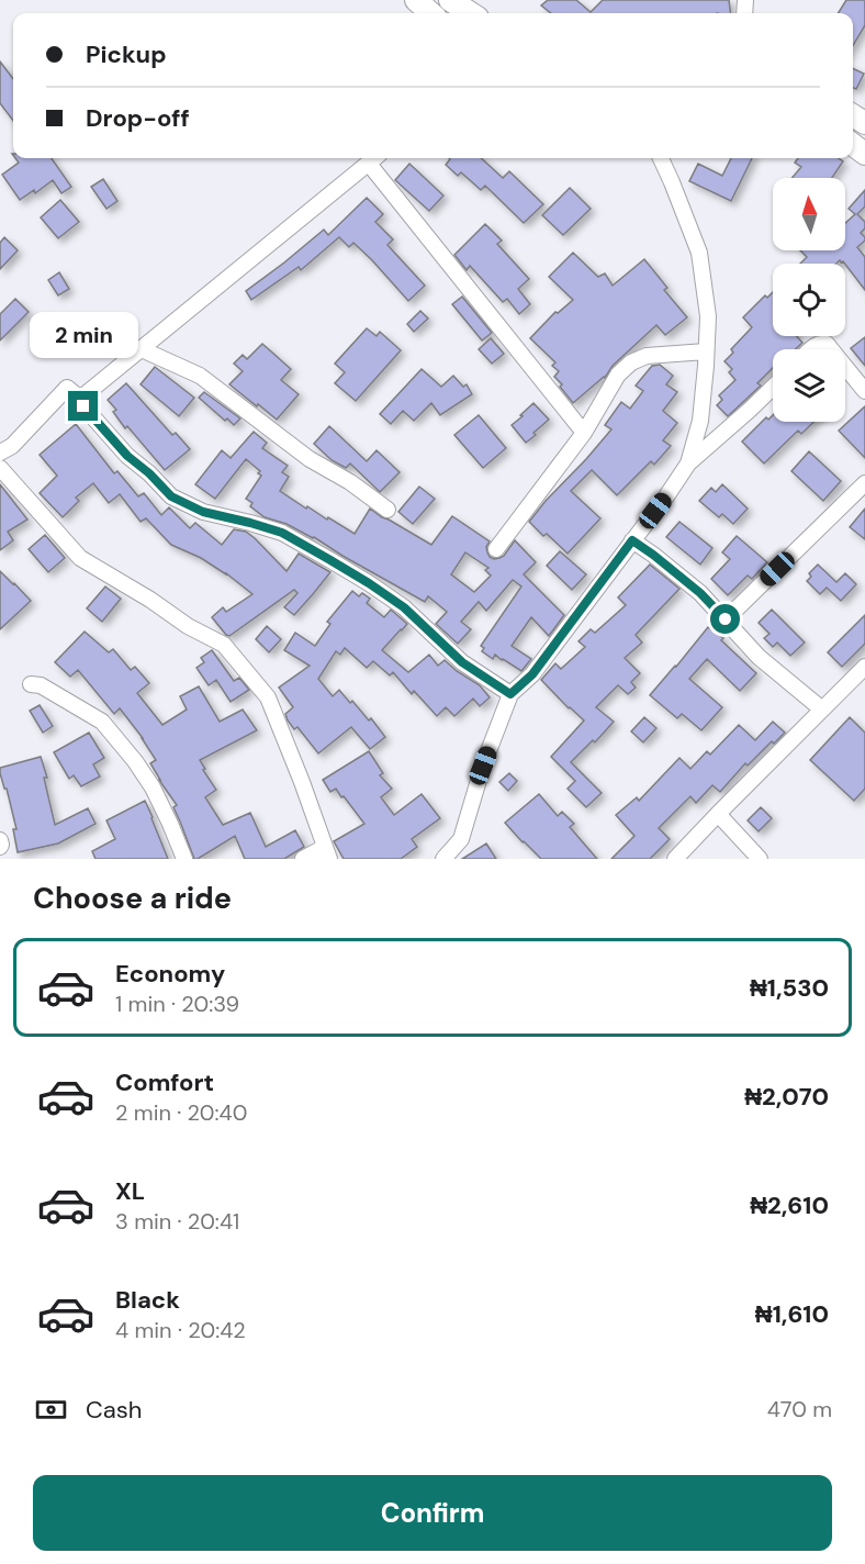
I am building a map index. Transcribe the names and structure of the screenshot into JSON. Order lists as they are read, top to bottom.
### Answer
{
  "north": "top",
  "page": {
    "banner": ["Pickup", "Drop-off"],
    "bubble": "2 min",
    "heading": "Choose a ride",
    "list": [
      {
        "name": "Economy",
        "note": "1 min · 20:39",
        "value": "₦1,530"
      },
      {
        "name": "Comfort",
        "note": "2 min · 20:40",
        "value": "₦2,070"
      },
      {
        "name": "XL",
        "note": "3 min · 20:41",
        "value": "₦2,610"
      },
      {
        "name": "Black",
        "note": "4 min · 20:42",
        "value": "₦1,610"
      }
    ],
    "pay": ["Cash", "470 m"],
    "buttons": "Confirm"
  }
}
